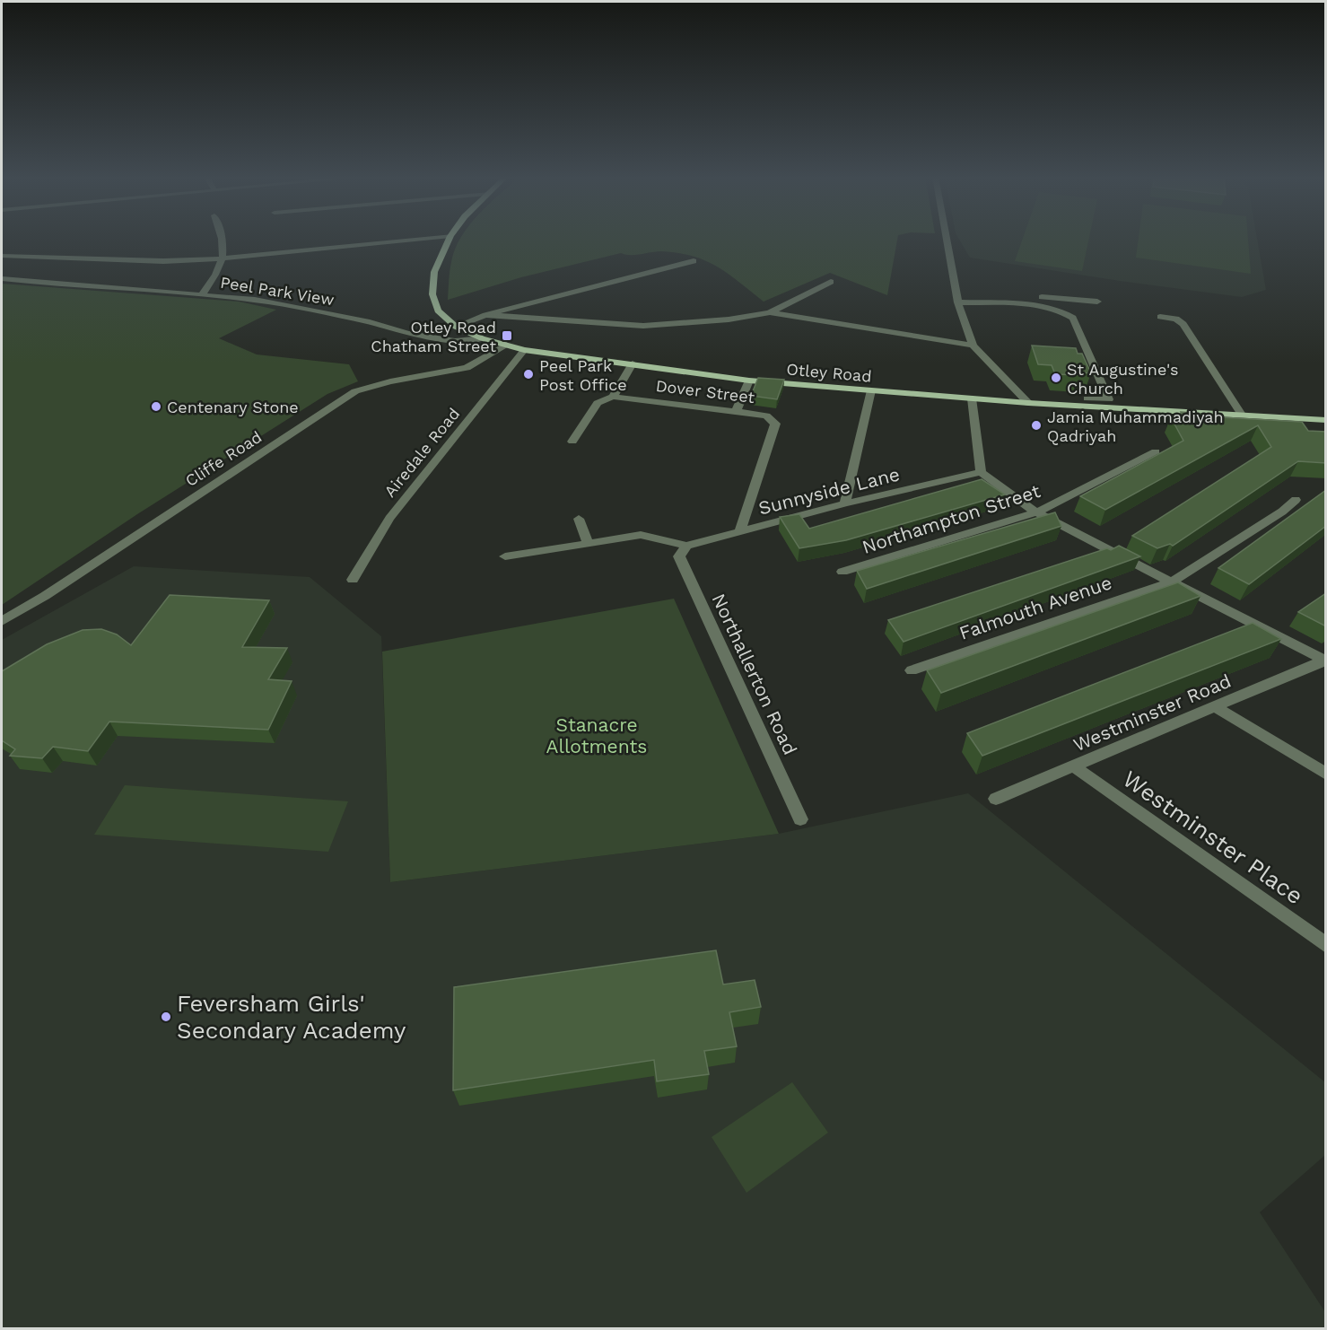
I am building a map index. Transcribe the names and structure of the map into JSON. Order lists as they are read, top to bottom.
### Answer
{
  "streets": {
    "main road": ["Otley Road"],
    "street": [
      "Peel Park View",
      "Dover Street",
      "Airedale Road",
      "Cliffe Road",
      "Sunnyside Lane",
      "Northampton Street",
      "Falmouth Avenue",
      "Northallerton Road",
      "Westminster Road",
      "Westminster Place"
    ]
  },
  "crossings": [
    ["Peel Park View", "Otley Road"],
    ["Otley Road", "Airedale Road"],
    ["Otley Road", "Cliffe Road"],
    ["Dover Street", "Sunnyside Lane"],
    ["Sunnyside Lane", "Northallerton Road"],
    ["Westminster Road", "Westminster Place"]
  ],
  "parks": ["Stanacre Allotments"],
  "places": {
    "transit": ["Otley Road Chatham Street"],
    "other": [
      "Peel Park Post Office",
      "St Augustine's Church",
      "Centenary Stone",
      "Jamia Muhammadiyah Qadriyah",
      "Feversham Girls' Secondary Academy"
    ]
  }
}
